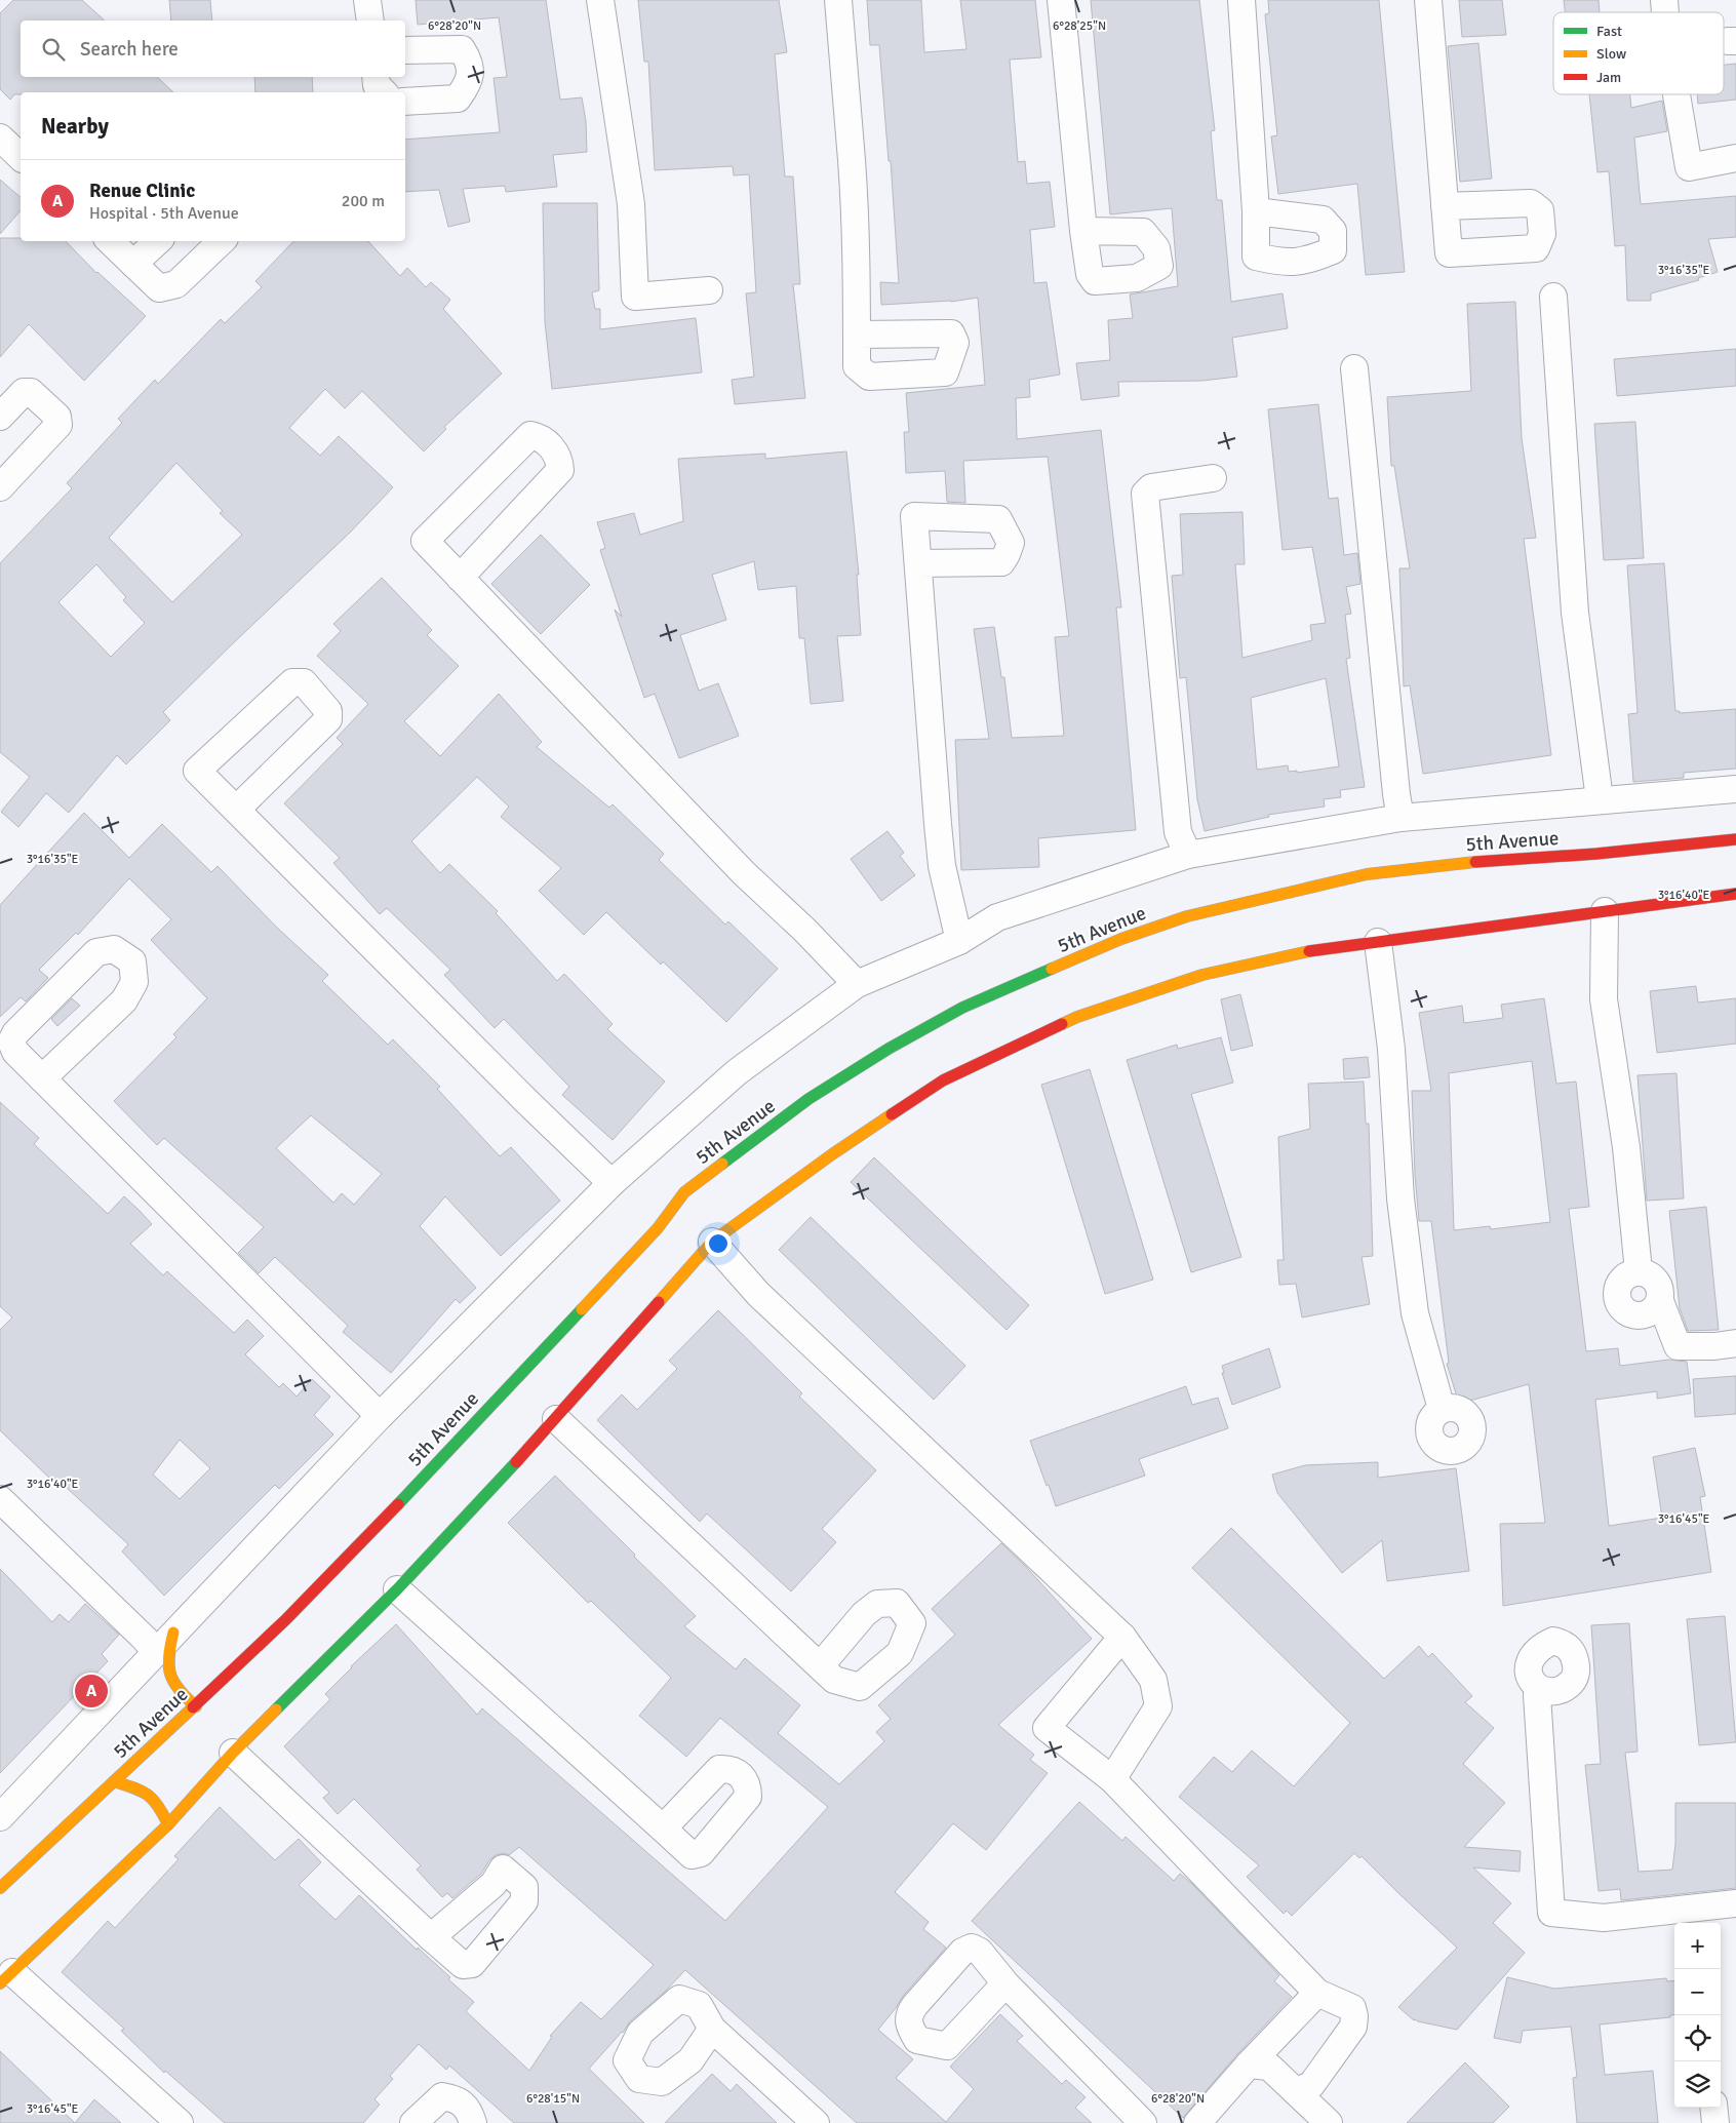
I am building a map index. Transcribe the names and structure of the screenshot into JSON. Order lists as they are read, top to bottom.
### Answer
{
  "streets": {
    "street": ["5th Avenue"]
  },
  "legend": ["Fast", "Slow", "Jam"],
  "page": {
    "search": "Search here",
    "heading": "Nearby",
    "list": [
      {
        "mark": "A",
        "name": "Renue Clinic",
        "note": "Hospital · 5th Avenue",
        "value": "200 m"
      }
    ],
    "pins": "A",
    "map_buttons": ["+", "−"]
  },
  "coordinates": [
    "6°28'20\"N",
    "6°28'25\"N",
    "3°16'35\"E",
    "3°16'40\"E",
    "3°16'45\"E",
    "6°28'15\"N"
  ]
}
